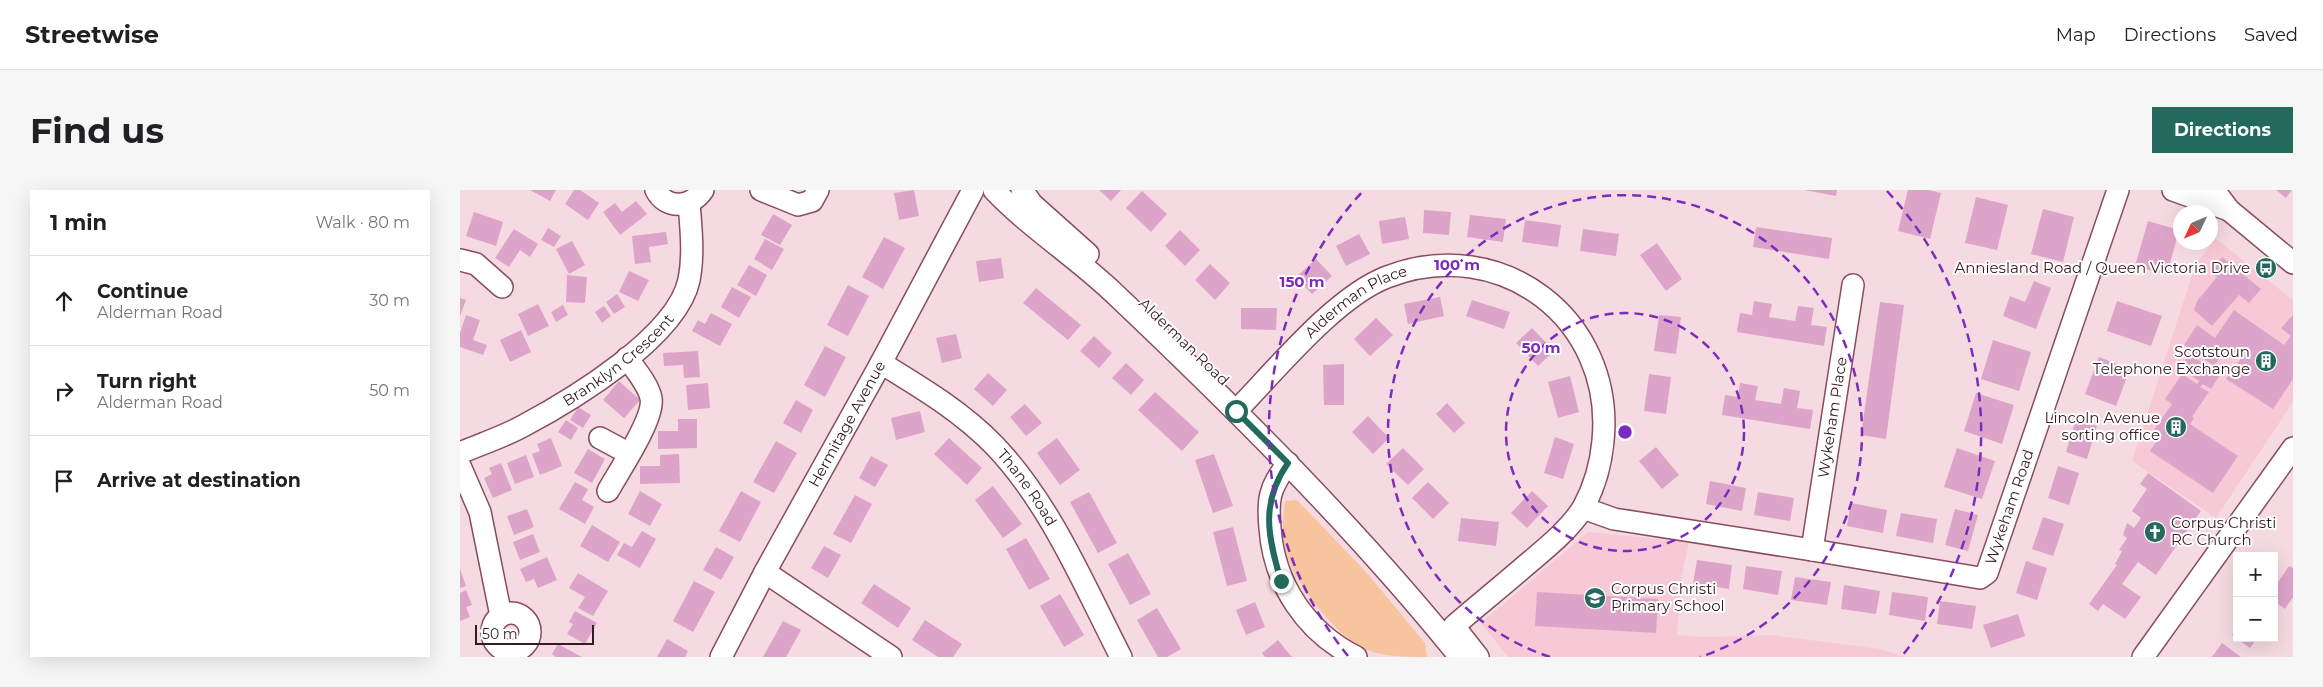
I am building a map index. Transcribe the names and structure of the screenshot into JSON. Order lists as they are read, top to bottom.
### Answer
{
  "streets": {
    "street": [
      "Alderman Place",
      "Alderman Road",
      "Branklyn Crescent",
      "Wykeham Place",
      "Hermitage Avenue",
      "Thane Road",
      "Wykeham Road"
    ]
  },
  "crossings": [
    ["Alderman Place", "Alderman Road"],
    ["Alderman Place", "Wykeham Road"],
    ["Wykeham Place", "Wykeham Road"],
    ["Hermitage Avenue", "Thane Road"]
  ],
  "places": {
    "bus stop": ["Anniesland Road / Queen Victoria Drive"],
    "building": ["Scotstoun Telephone Exchange", "Lincoln Avenue sorting office"],
    "church": ["Corpus Christi RC Church"],
    "school or university": ["Corpus Christi Primary School"]
  },
  "scale_bar": "50 m",
  "north": "bottom left",
  "page": {
    "header": "Streetwise",
    "nav": ["Map", "Directions", "Saved"],
    "buttons": "Directions",
    "title": "Find us",
    "heading": ["1 min", "Walk · 80 m"],
    "list": [
      ["Continue", "Alderman Road", "30 m"],
      ["Turn right", "Alderman Road", "50 m"],
      "Arrive at destination"
    ],
    "map_buttons": ["+", "−"],
    "scale": "50 m"
  },
  "rings": ["100 m", "150 m", "50 m"]
}
